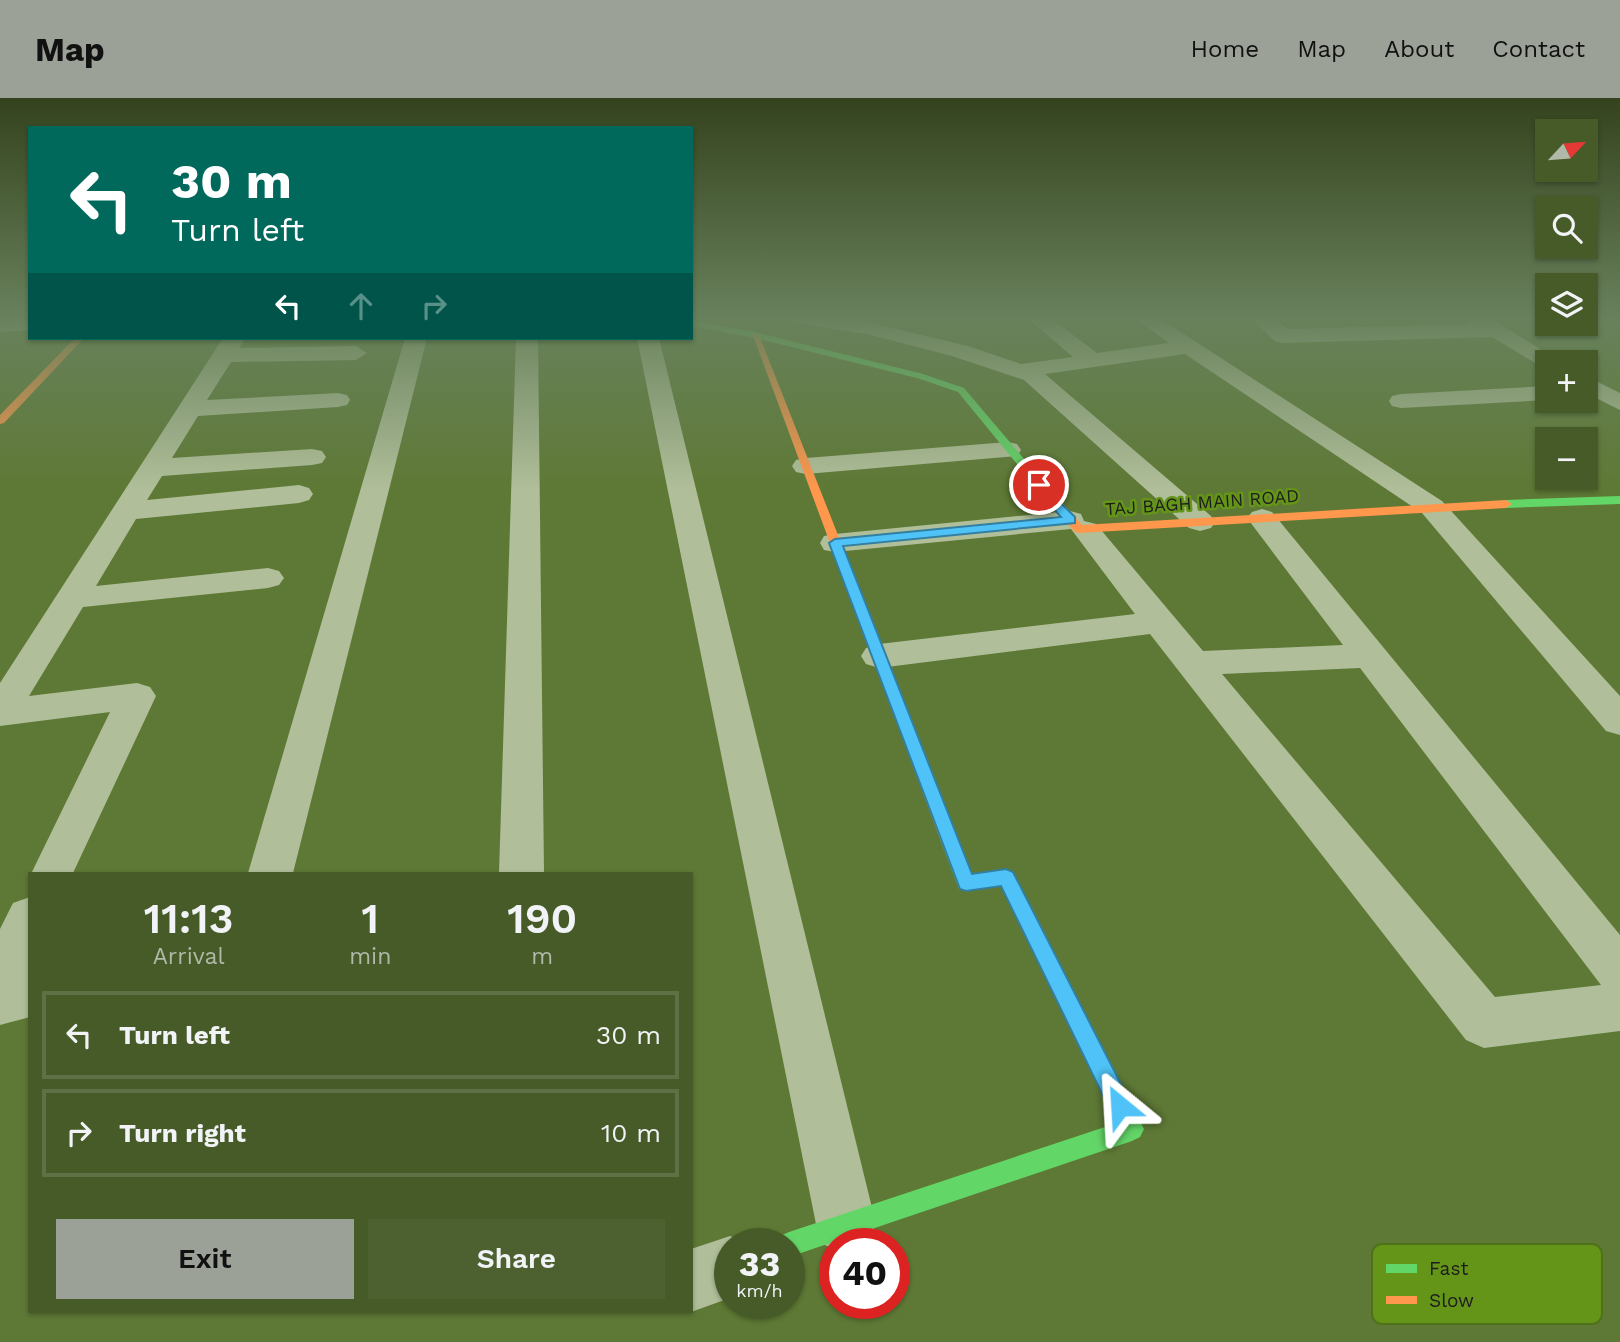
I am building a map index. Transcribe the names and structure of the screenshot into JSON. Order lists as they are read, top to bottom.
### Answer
{
  "streets": {
    "street": ["TAJ BAGH MAIN ROAD"]
  },
  "legend": ["Fast", "Slow"],
  "north": "top right",
  "page": {
    "header": "Map",
    "nav": [
      "Home",
      "Map",
      "About",
      "Contact"
    ],
    "map_buttons": ["+", "−"],
    "turn": ["30 m", "Turn left"],
    "eta": [
      "11:13",
      "Arrival",
      "1",
      "min",
      "190",
      "m"
    ],
    "list": [
      {
        "name": "Turn left",
        "value": "30 m"
      },
      {
        "name": "Turn right",
        "value": "10 m"
      }
    ],
    "buttons": ["Exit", "Share"],
    "speed": "33 km/h",
    "limit": "40"
  }
}
